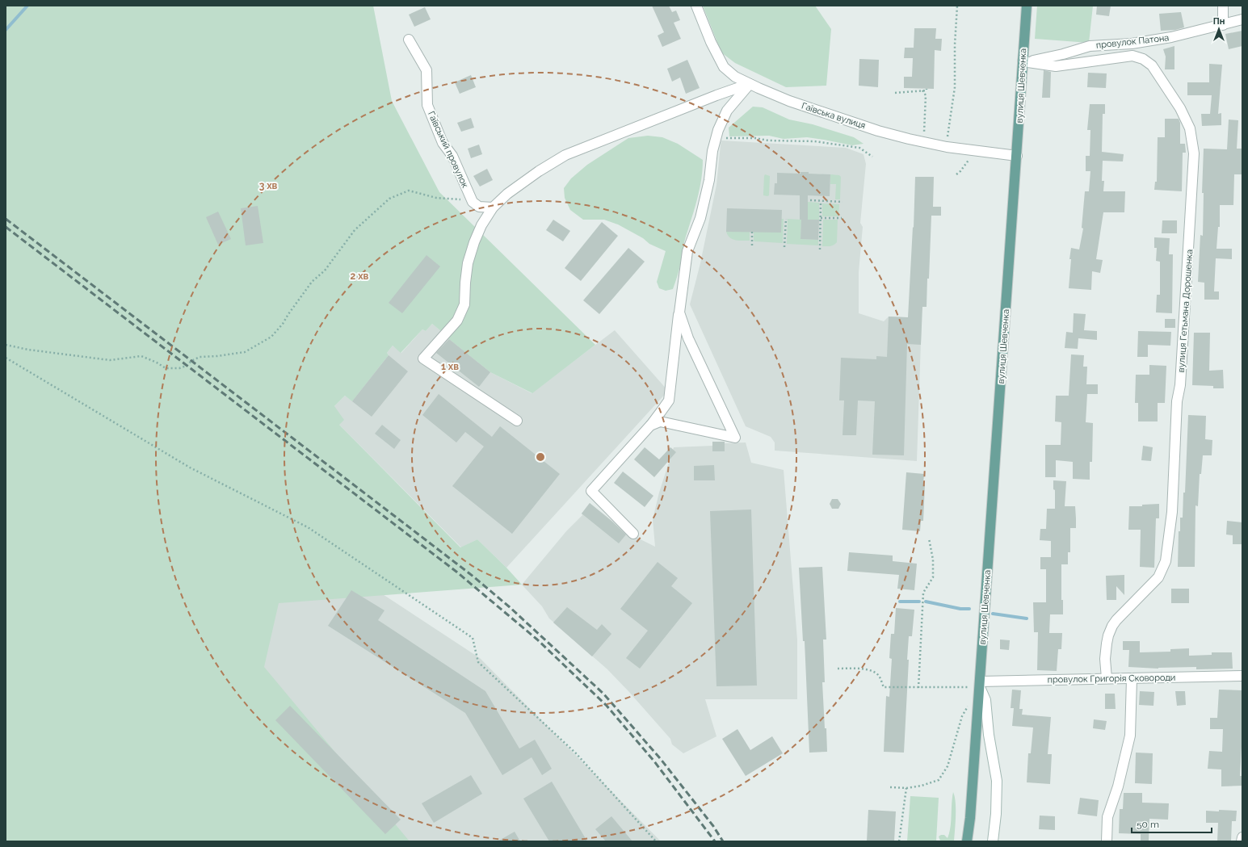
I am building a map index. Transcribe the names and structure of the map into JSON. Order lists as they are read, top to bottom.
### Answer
{
  "streets": {
    "main road": ["вулиця Шевченка"],
    "street": [
      "провулок Патона",
      "Гаївська вулиця",
      "Гаївський провулок",
      "вулиця Гетьмана Дорошенка",
      "провулок Григорія Сковороди"
    ]
  },
  "crossings": [
    ["провулок Патона", "вулиця Шевченка"],
    ["провулок Патона", "вулиця Гетьмана Дорошенка"],
    ["вулиця Шевченка", "Гаївська вулиця"],
    ["вулиця Шевченка", "вулиця Гетьмана Дорошенка"],
    ["вулиця Шевченка", "провулок Григорія Сковороди"],
    ["вулиця Гетьмана Дорошенка", "провулок Григорія Сковороди"]
  ],
  "scale_bar": "50 m",
  "north": "top",
  "rings": ["3 хв", "2 хв", "1 хв"]
}
